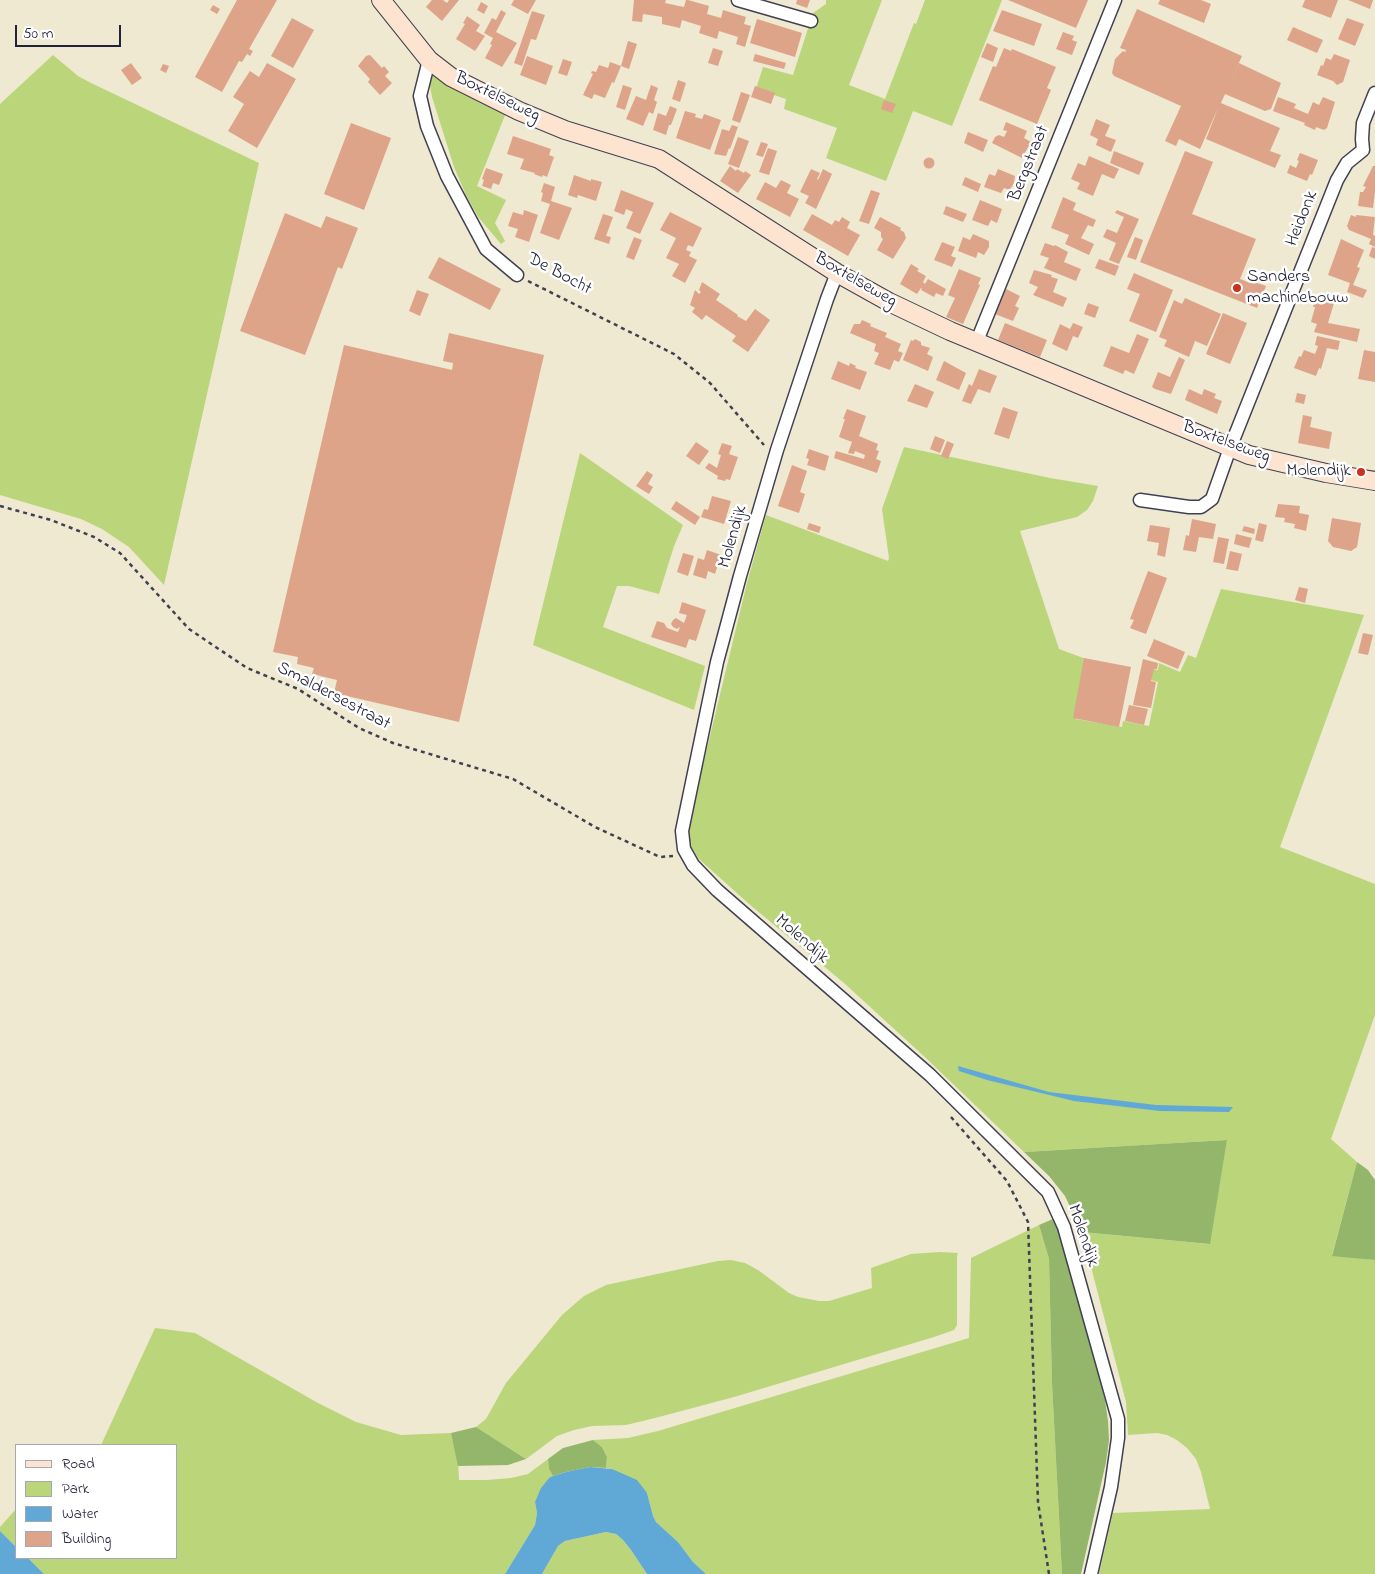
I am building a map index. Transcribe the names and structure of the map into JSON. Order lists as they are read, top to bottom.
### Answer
{
  "streets": {
    "street": [
      "Boxtelseweg",
      "Bergstraat",
      "Heidonk",
      "De Bocht",
      "Molendijk"
    ],
    "path": ["Smaldersestraat"]
  },
  "crossings": [
    ["Boxtelseweg", "Bergstraat"],
    ["Boxtelseweg", "Heidonk"],
    ["Boxtelseweg", "De Bocht"],
    ["Boxtelseweg", "Molendijk"],
    ["De Bocht", "Molendijk"],
    ["Molendijk", "Smaldersestraat"]
  ],
  "places": ["Sanders machinebouw", "Molendijk"],
  "legend": [
    "Road",
    "Park",
    "Water",
    "Building"
  ],
  "scale_bar": "50 m"
}
